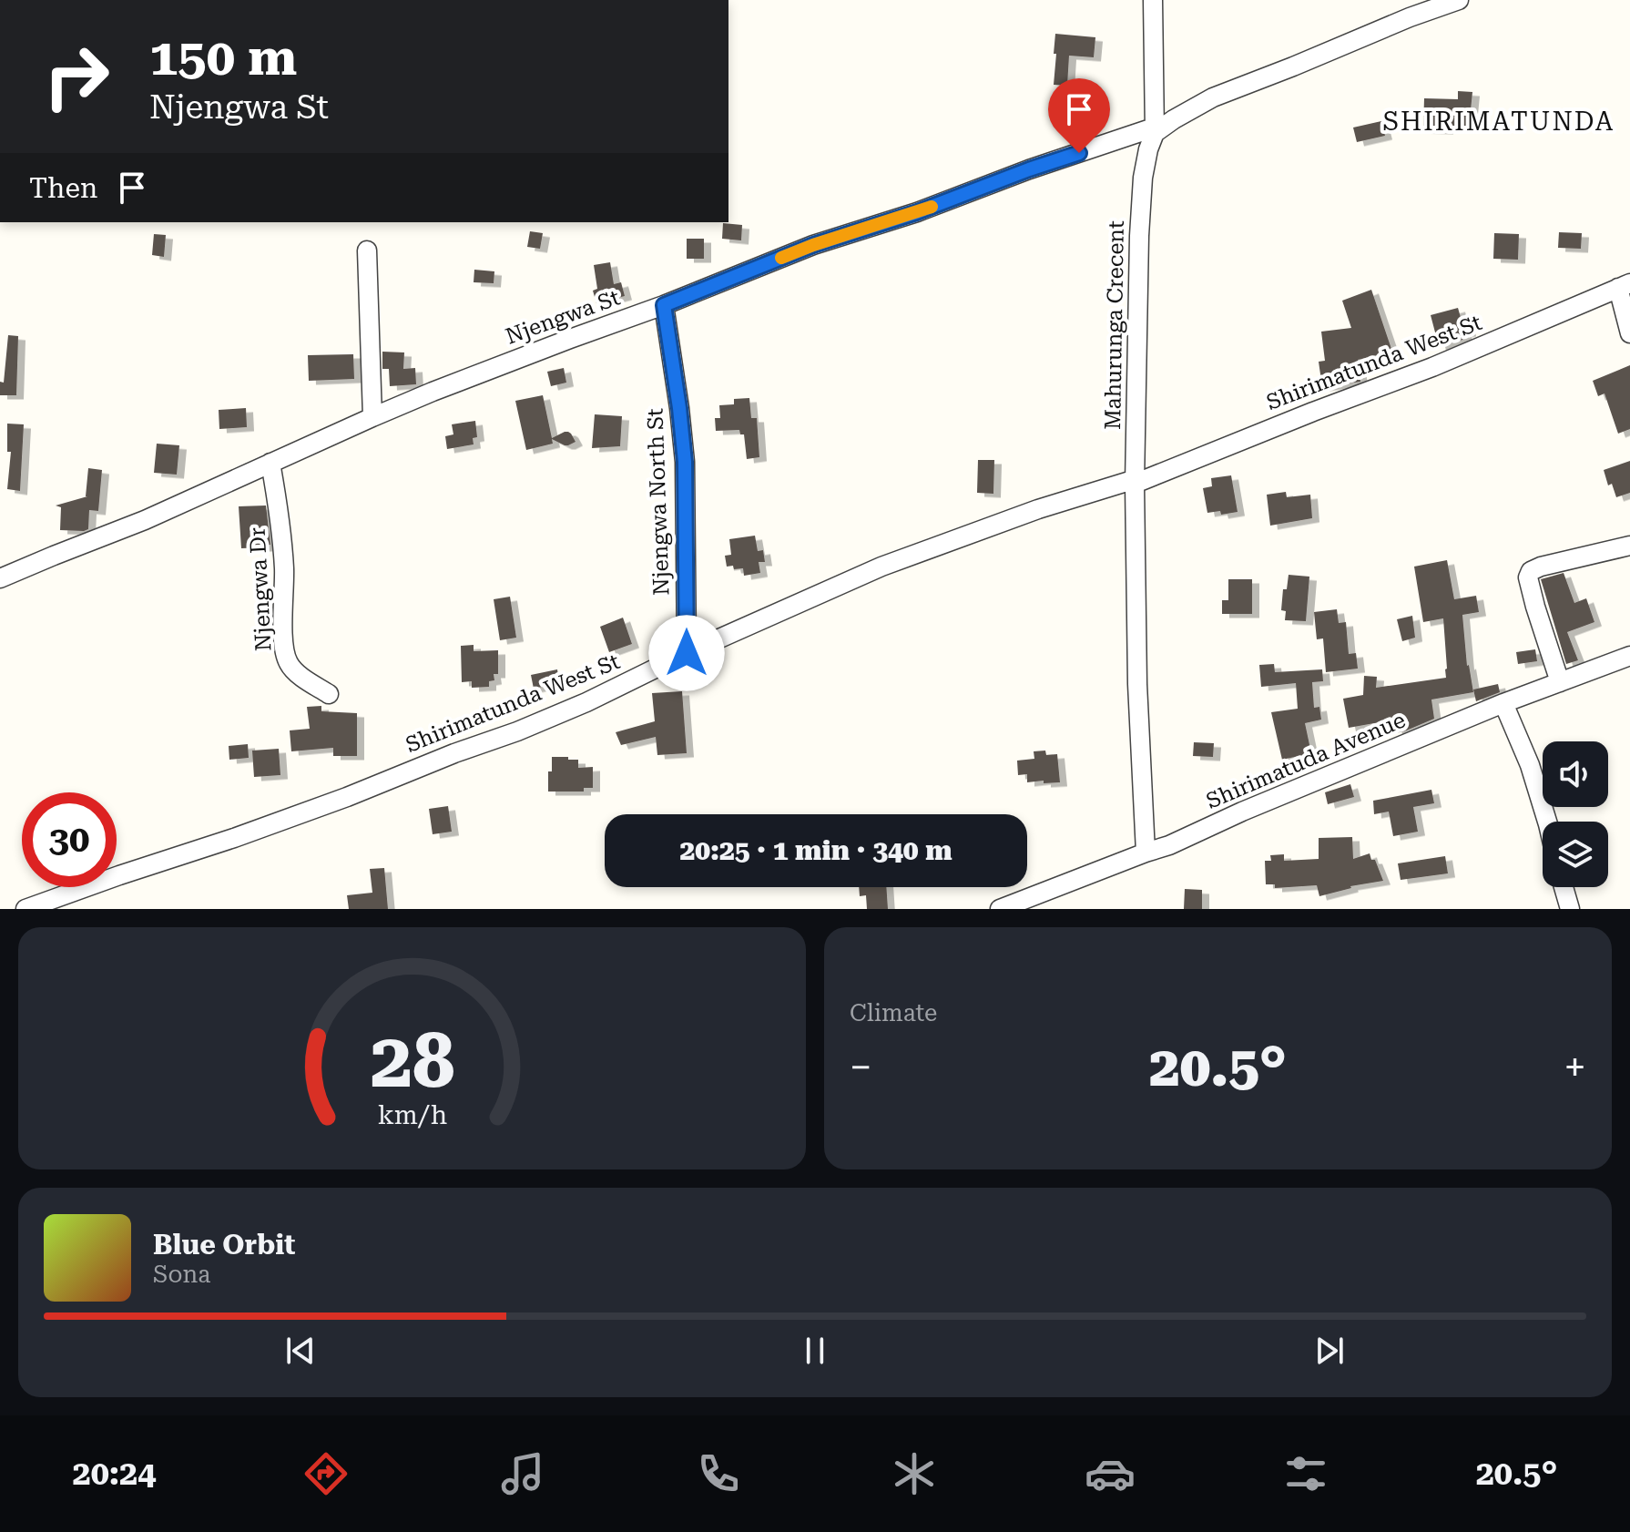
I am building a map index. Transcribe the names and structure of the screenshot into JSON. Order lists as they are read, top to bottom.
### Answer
{
  "streets": {
    "street": [
      "Njengwa St",
      "Mahurunga Crecent",
      "Shirimatunda West St",
      "Njengwa North St",
      "Njengwa Dr",
      "Shirimatuda Avenue"
    ]
  },
  "crossings": [
    ["Njengwa St", "Mahurunga Crecent"],
    ["Njengwa St", "Njengwa North St"],
    ["Njengwa St", "Njengwa Dr"],
    ["Mahurunga Crecent", "Shirimatunda West St"],
    ["Mahurunga Crecent", "Shirimatuda Avenue"],
    ["Shirimatunda West St", "Njengwa North St"]
  ],
  "districts": ["SHIRIMATUNDA"],
  "page": {
    "turn": ["150 m", "Njengwa St"],
    "then": "Then",
    "limit": "30",
    "trip": "20:25 · 1 min · 340 m",
    "tile": "Climate",
    "heat": ["−", "20.5°", "+"],
    "song": ["Blue Orbit", "Sona"],
    "tabs": ["20:24", "20.5°"],
    "gauge": ["28", "km/h"]
  }
}
